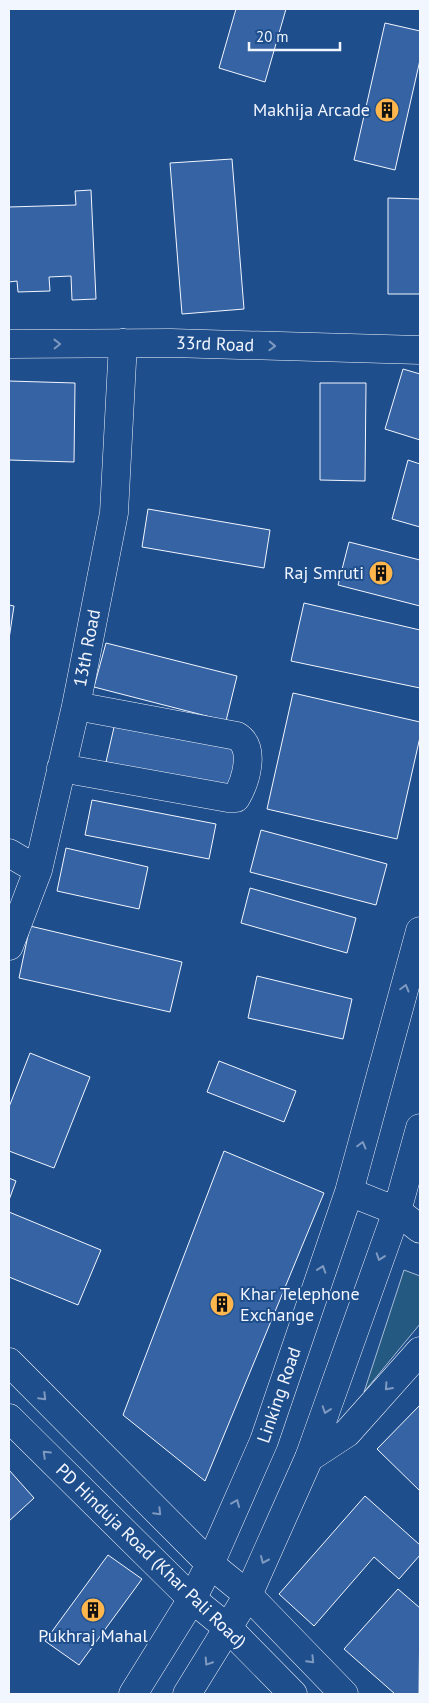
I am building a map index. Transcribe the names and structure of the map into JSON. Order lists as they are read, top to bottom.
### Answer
{
  "streets": {
    "street": [
      "33rd Road",
      "13th Road",
      "Linking Road",
      "PD Hinduja Road (Khar Pali Road)"
    ]
  },
  "crossings": [
    ["33rd Road", "13th Road"],
    ["Linking Road", "PD Hinduja Road (Khar Pali Road)"]
  ],
  "one_way": ["33rd Road"],
  "places": {
    "building": [
      "Makhija Arcade",
      "Raj Smruti",
      "Khar Telephone Exchange",
      "Pukhraj Mahal"
    ]
  },
  "scale_bar": "20 m"
}
